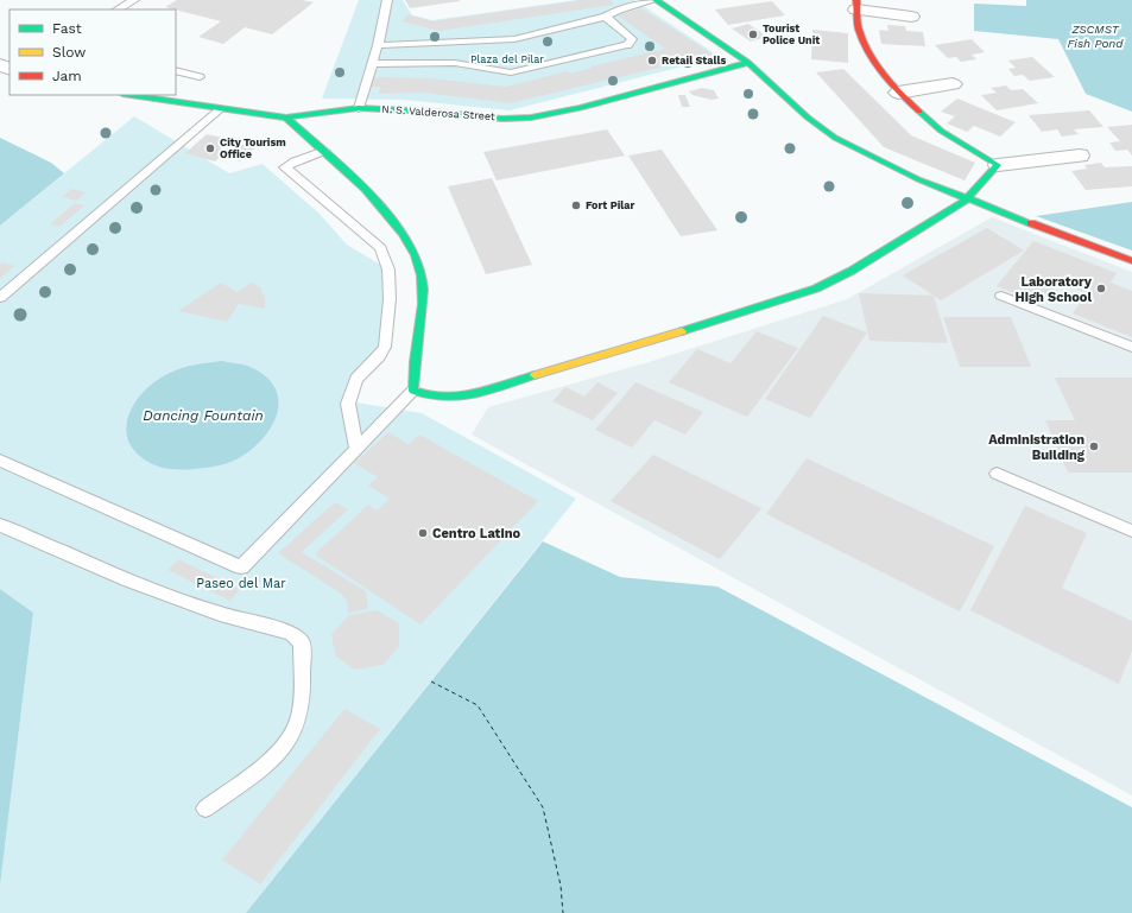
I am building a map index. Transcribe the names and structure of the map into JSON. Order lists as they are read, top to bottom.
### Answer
{
  "streets": {
    "street": ["N. S. Valderosa Street"]
  },
  "water": ["ZSCMST Fish Pond", "Dancing Fountain"],
  "parks": ["Plaza del Pilar", "Paseo del Mar"],
  "places": [
    "Tourist Police Unit",
    "Retail Stalls",
    "City Tourism Office",
    "Fort Pilar",
    "Laboratory High School",
    "Administration Building",
    "Centro Latino"
  ],
  "legend": ["Fast", "Slow", "Jam"]
}
